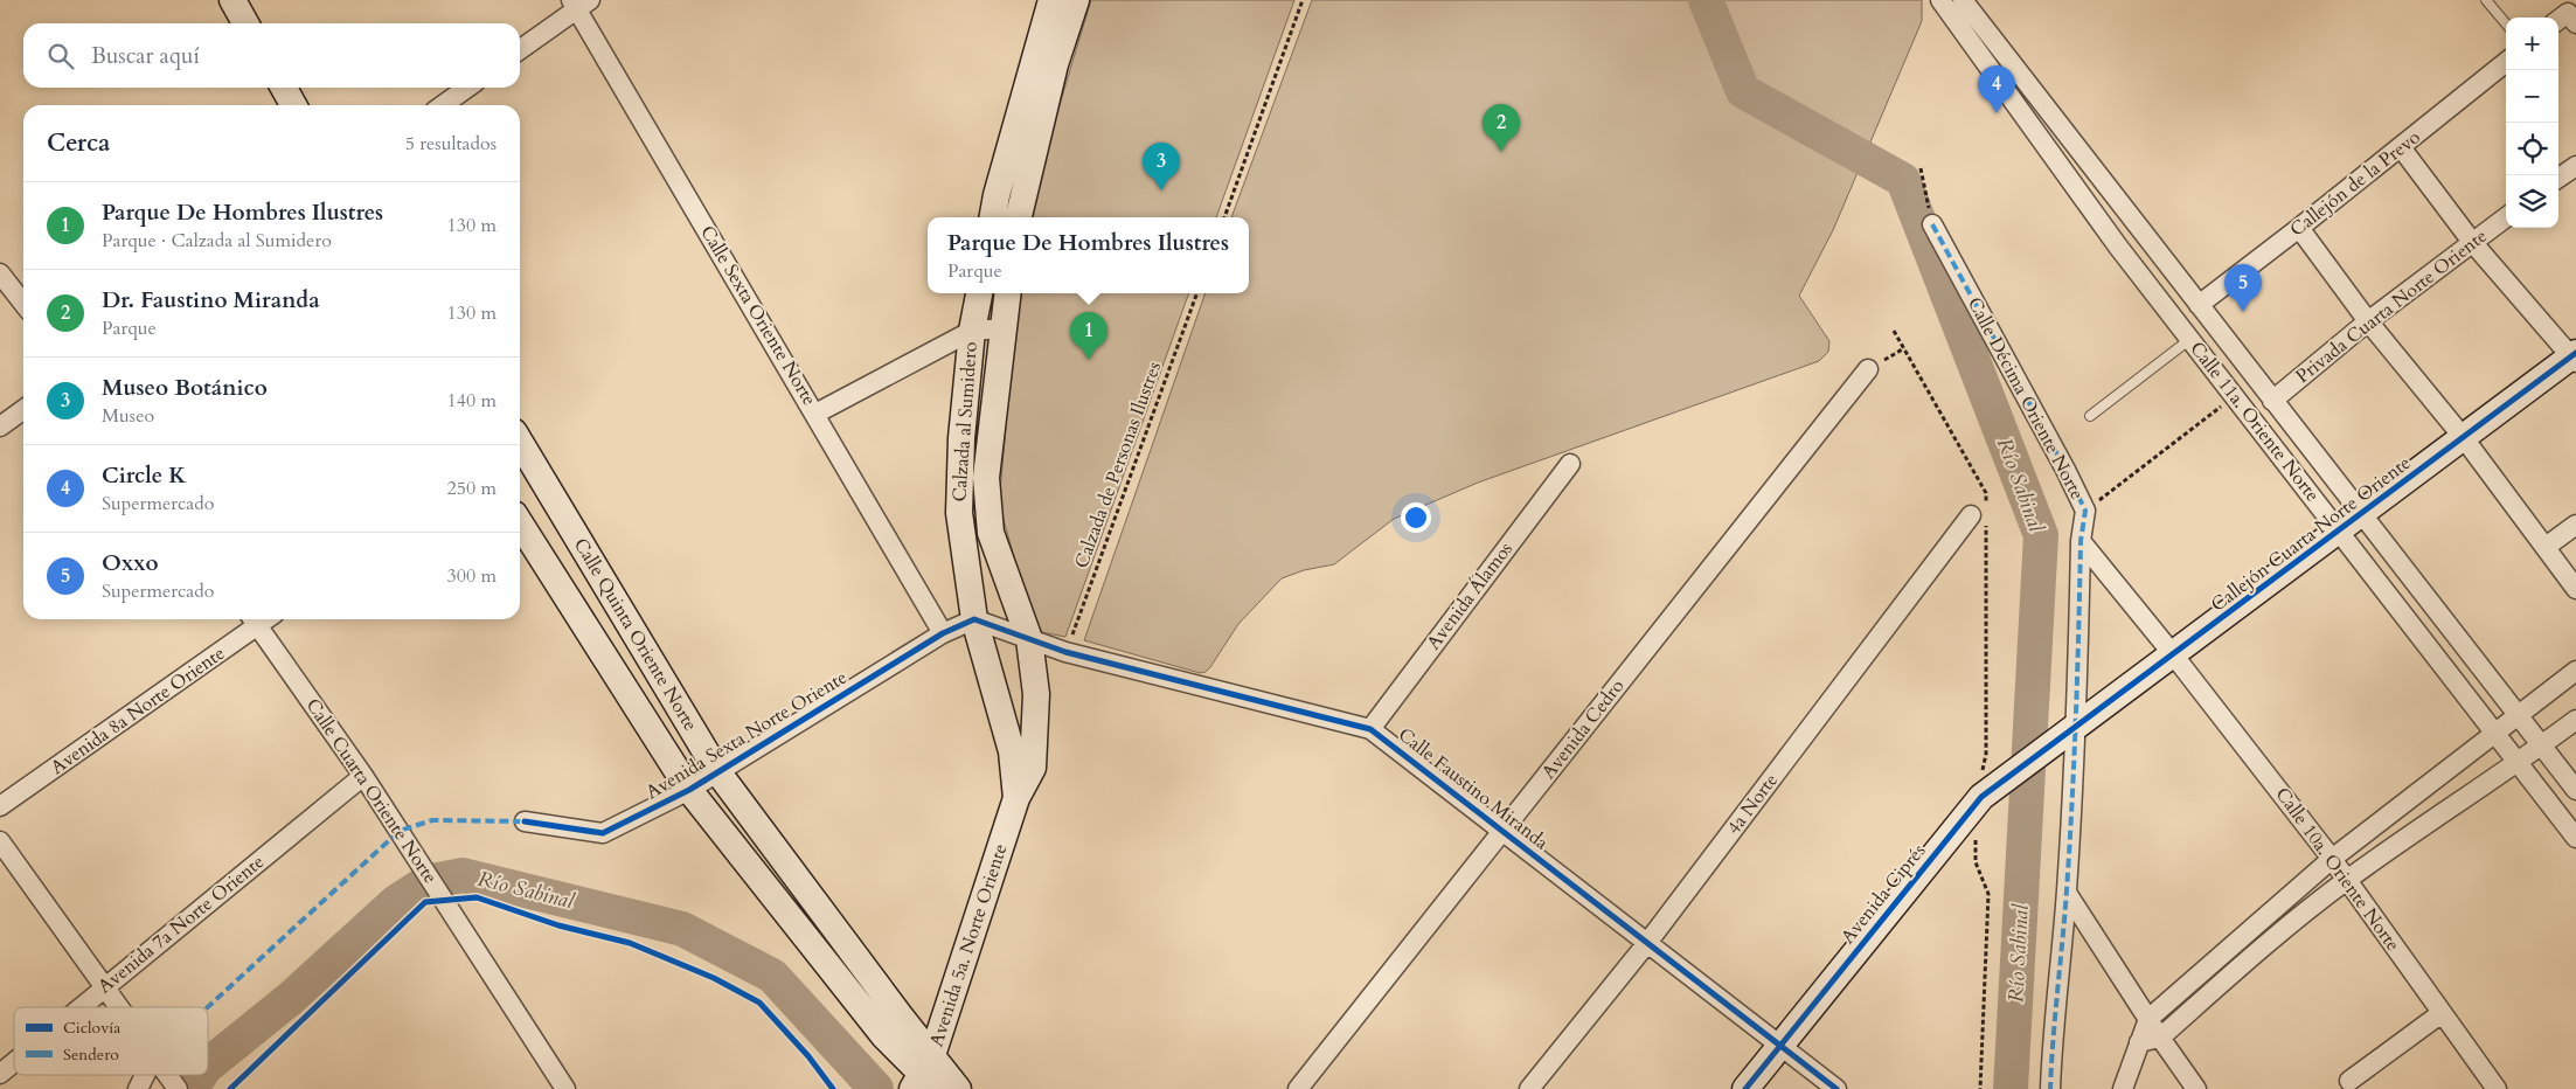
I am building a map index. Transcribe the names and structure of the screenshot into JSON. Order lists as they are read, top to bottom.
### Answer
{
  "streets": {
    "street": [
      "Callejón de la Prevo",
      "Privada Cuarta Norte Oriente",
      "Calle Sexta Oriente Norte",
      "Calle Décima Oriente Norte",
      "Calzada al Sumidero",
      "Calle 11a. Oriente Norte",
      "Callejón Cuarta Norte Oriente",
      "Avenida Álamos",
      "Calle Quinta Oriente Norte",
      "Avenida 8a Norte Oriente",
      "Avenida Cedro",
      "Avenida Sexta Norte Oriente",
      "Calle Faustino Miranda",
      "Calle Cuarta Oriente Norte",
      "4a Norte",
      "Calle 10a. Oriente Norte",
      "Avenida Ciprés",
      "Avenida 7a Norte Oriente",
      "Avenida 5a. Norte Oriente"
    ],
    "path": ["Calzada de Personas Ilustres"]
  },
  "crossings": [
    ["Callejón de la Prevo", "Calle 11a. Oriente Norte"],
    ["Privada Cuarta Norte Oriente", "Calle 11a. Oriente Norte"],
    ["Calle Sexta Oriente Norte", "Avenida Sexta Norte Oriente"],
    ["Calle Décima Oriente Norte", "Callejón Cuarta Norte Oriente"],
    ["Calle Décima Oriente Norte", "Avenida Ciprés"],
    ["Calzada al Sumidero", "Avenida Sexta Norte Oriente"],
    ["Calzada al Sumidero", "Calle Faustino Miranda"],
    ["Calzada al Sumidero", "Avenida 5a. Norte Oriente"],
    ["Calle 11a. Oriente Norte", "Callejón Cuarta Norte Oriente"],
    ["Calzada de Personas Ilustres", "Calle Faustino Miranda"],
    ["Callejón Cuarta Norte Oriente", "Calle 10a. Oriente Norte"],
    ["Callejón Cuarta Norte Oriente", "Avenida Ciprés"],
    ["Avenida Álamos", "Calle Faustino Miranda"],
    ["Calle Quinta Oriente Norte", "Avenida Sexta Norte Oriente"],
    ["Calle Quinta Oriente Norte", "Avenida 5a. Norte Oriente"],
    ["Avenida 8a Norte Oriente", "Calle Cuarta Oriente Norte"],
    ["Avenida Cedro", "Calle Faustino Miranda"],
    ["Avenida Sexta Norte Oriente", "Calle Faustino Miranda"],
    ["Calle Faustino Miranda", "4a Norte"],
    ["Calle Faustino Miranda", "Avenida Ciprés"],
    ["Calle Cuarta Oriente Norte", "Avenida 7a Norte Oriente"]
  ],
  "water": ["Río Sabinal"],
  "legend": ["Ciclovía", "Sendero"],
  "page": {
    "map_buttons": ["+", "−"],
    "search": "Buscar aquí",
    "pins": [
      "4",
      "2",
      "3",
      "5",
      "1"
    ],
    "heading": ["Cerca", "5 resultados"],
    "list": [
      {
        "mark": "1",
        "name": "Parque De Hombres Ilustres",
        "note": "Parque · Calzada al Sumidero",
        "value": "130 m"
      },
      {
        "mark": "2",
        "name": "Dr. Faustino Miranda",
        "note": "Parque",
        "value": "130 m"
      },
      {
        "mark": "3",
        "name": "Museo Botánico",
        "note": "Museo",
        "value": "140 m"
      },
      {
        "mark": "4",
        "name": "Circle K",
        "note": "Supermercado",
        "value": "250 m"
      },
      {
        "mark": "5",
        "name": "Oxxo",
        "note": "Supermercado",
        "value": "300 m"
      }
    ],
    "popup": ["Parque De Hombres Ilustres", "Parque"]
  }
}
